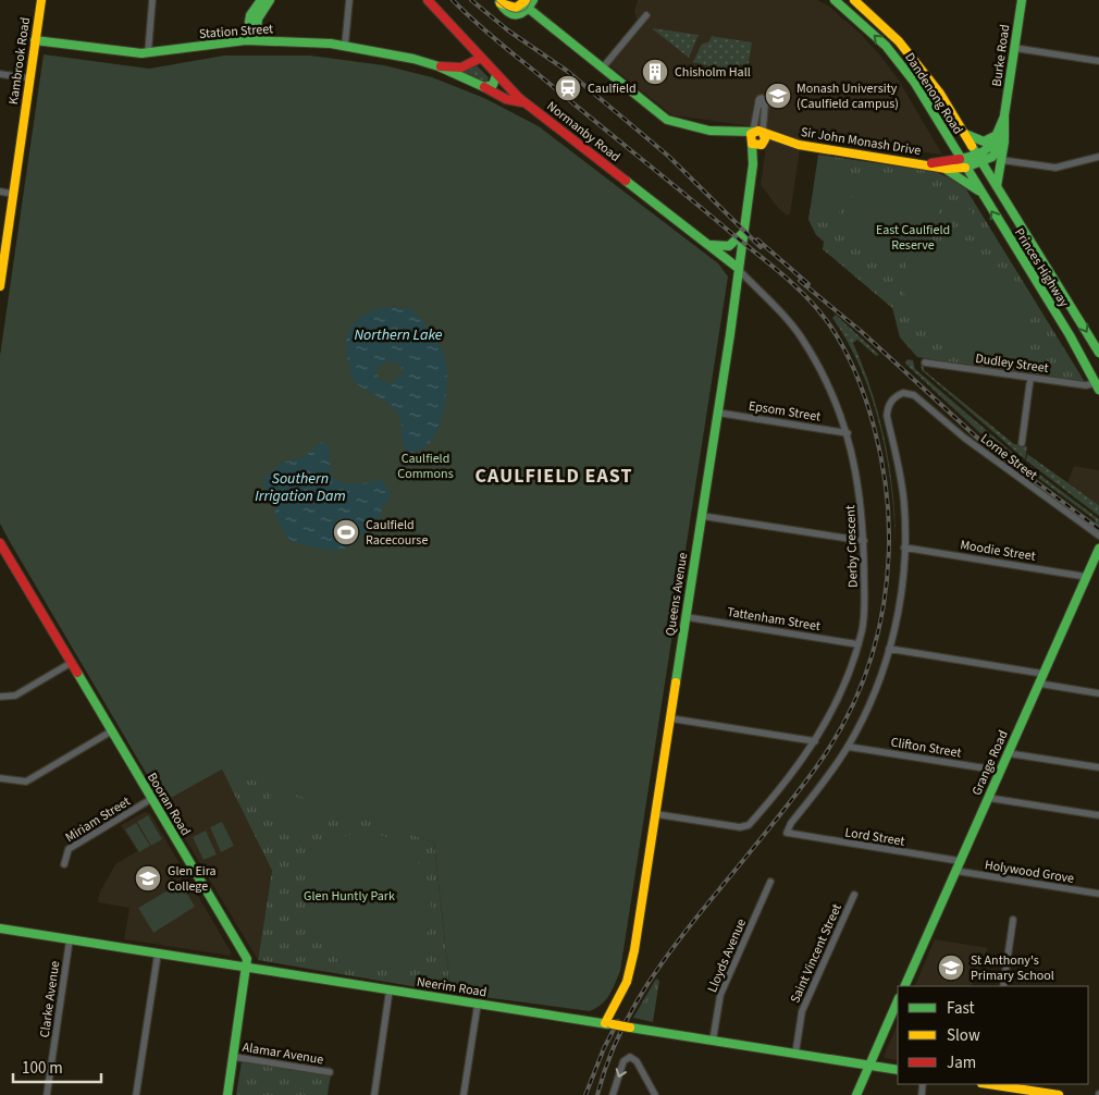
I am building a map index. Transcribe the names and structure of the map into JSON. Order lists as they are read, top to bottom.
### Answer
{
  "streets": {
    "main road": [
      "Station Street",
      "Burke Road",
      "Kambrook Road",
      "Dandenong Road",
      "Normanby Road",
      "Sir John Monash Drive",
      "Princes Highway",
      "Queens Avenue",
      "Grange Road",
      "Booran Road",
      "Neerim Road"
    ],
    "street": [
      "Dudley Street",
      "Epsom Street",
      "Lorne Street",
      "Derby Crescent",
      "Moodie Street",
      "Tattenham Street",
      "Clifton Street",
      "Miriam Street",
      "Lord Street",
      "Holywood Grove",
      "Saint Vincent Street",
      "Lloyds Avenue",
      "Clarke Avenue",
      "Alamar Avenue"
    ]
  },
  "crossings": [
    ["Station Street", "Kambrook Road"],
    ["Station Street", "Normanby Road"],
    ["Burke Road", "Dandenong Road"],
    ["Burke Road", "Princes Highway"],
    ["Dandenong Road", "Sir John Monash Drive"],
    ["Dandenong Road", "Princes Highway"],
    ["Normanby Road", "Derby Crescent"],
    ["Normanby Road", "Queens Avenue"],
    ["Sir John Monash Drive", "Princes Highway"],
    ["Sir John Monash Drive", "Queens Avenue"],
    ["Princes Highway", "Dudley Street"],
    ["Epsom Street", "Derby Crescent"],
    ["Epsom Street", "Queens Avenue"],
    ["Lorne Street", "Moodie Street"],
    ["Derby Crescent", "Queens Avenue"],
    ["Derby Crescent", "Tattenham Street"],
    ["Moodie Street", "Grange Road"],
    ["Queens Avenue", "Tattenham Street"],
    ["Queens Avenue", "Neerim Road"],
    ["Clifton Street", "Grange Road"],
    ["Clifton Street", "Lord Street"],
    ["Grange Road", "Lord Street"],
    ["Grange Road", "Holywood Grove"],
    ["Booran Road", "Miriam Street"],
    ["Booran Road", "Neerim Road"],
    ["Saint Vincent Street", "Neerim Road"],
    ["Lloyds Avenue", "Neerim Road"],
    ["Neerim Road", "Clarke Avenue"]
  ],
  "districts": ["CAULFIELD EAST"],
  "water": ["Northern Lake", "Southern Irrigation Dam"],
  "parks": ["East Caulfield Reserve", "Caulfield Commons", "Glen Huntly Park"],
  "places": {
    "building": ["Chisholm Hall"],
    "station": ["Caulfield"],
    "school or university": ["Monash University (Caulfield campus)", "Glen Eira College", "St Anthony's Primary School"],
    "sports": ["Caulfield Racecourse"]
  },
  "legend": ["Fast", "Slow", "Jam"],
  "scale_bar": "100 m"
}
